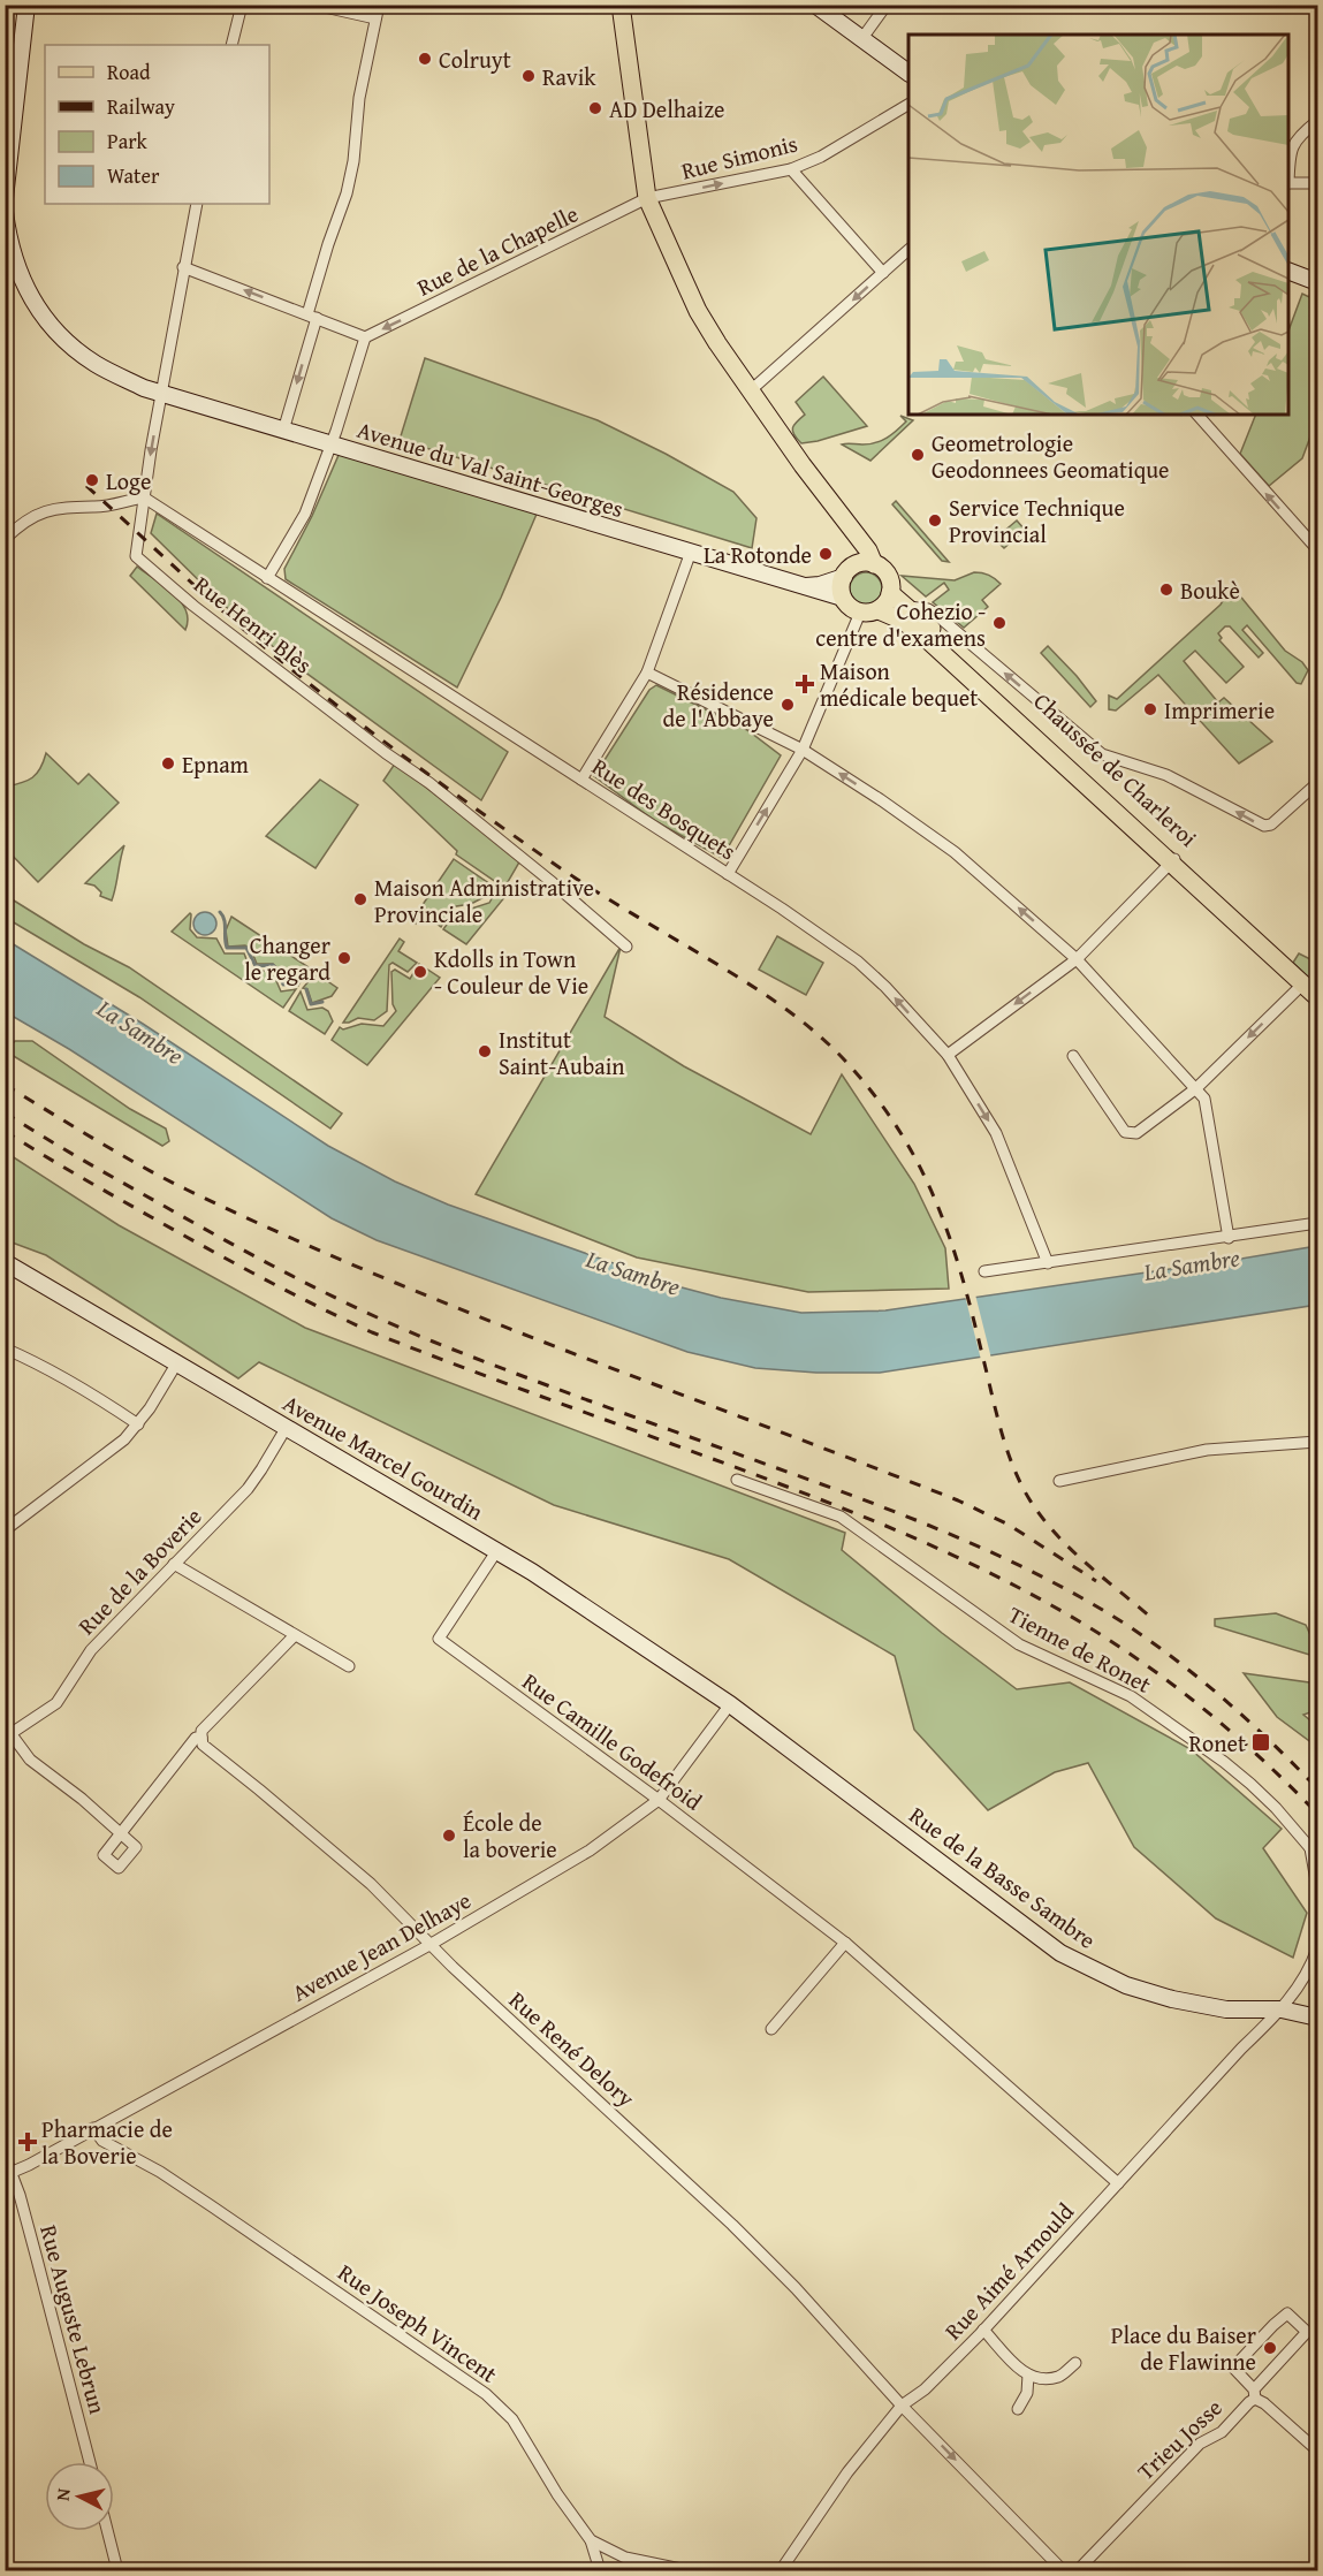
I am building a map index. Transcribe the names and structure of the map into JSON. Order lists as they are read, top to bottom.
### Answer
{
  "streets": {
    "main road": ["Chaussée de Charleroi"],
    "street": [
      "Rue Simonis",
      "Rue de la Chapelle",
      "Avenue du Val Saint-Georges",
      "Rue Henri Blès",
      "Rue des Bosquets",
      "Avenue Marcel Gourdin",
      "Rue de la Boverie",
      "Tienne de Ronet",
      "Rue Camille Godefroid",
      "Rue de la Basse Sambre",
      "Avenue Jean Delhaye",
      "Rue René Delory",
      "Rue Aimé Arnould",
      "Rue Auguste Lebrun",
      "Rue Joseph Vincent",
      "Trieu Josse"
    ]
  },
  "crossings": [
    ["Rue Simonis", "Rue de la Chapelle"],
    ["Avenue du Val Saint-Georges", "Rue Henri Blès"],
    ["Avenue du Val Saint-Georges", "Chaussée de Charleroi"],
    ["Rue Henri Blès", "Rue des Bosquets"],
    ["Avenue Marcel Gourdin", "Rue de la Boverie"],
    ["Avenue Marcel Gourdin", "Rue Camille Godefroid"],
    ["Avenue Marcel Gourdin", "Rue de la Basse Sambre"],
    ["Avenue Marcel Gourdin", "Avenue Jean Delhaye"],
    ["Rue de la Boverie", "Rue René Delory"],
    ["Rue Camille Godefroid", "Avenue Jean Delhaye"],
    ["Rue Camille Godefroid", "Rue Aimé Arnould"],
    ["Rue de la Basse Sambre", "Avenue Jean Delhaye"],
    ["Rue de la Basse Sambre", "Rue Aimé Arnould"],
    ["Avenue Jean Delhaye", "Rue René Delory"],
    ["Avenue Jean Delhaye", "Rue Auguste Lebrun"],
    ["Avenue Jean Delhaye", "Rue Joseph Vincent"],
    ["Rue René Delory", "Rue Aimé Arnould"]
  ],
  "one_way": ["Rue Simonis", "Rue de la Chapelle"],
  "water": ["La Sambre"],
  "places": {
    "other": [
      "Colruyt",
      "Ravik",
      "AD Delhaize",
      "Geometrologie Geodonnees Geomatique",
      "Loge",
      "Service Technique Provincial",
      "La Rotonde",
      "Boukè",
      "Cohezio - centre d'examens",
      "Résidence de l'Abbaye",
      "Imprimerie",
      "Epnam",
      "Maison Administrative Provinciale",
      "Changer le regard",
      "Kdolls in Town - Couleur de Vie",
      "Institut Saint-Aubain",
      "École de la boverie",
      "Place du Baiser de Flawinne"
    ],
    "health": ["Maison médicale bequet", "Pharmacie de la Boverie"],
    "transit": ["Ronet"]
  },
  "legend": [
    "Road",
    "Railway",
    "Park",
    "Water"
  ],
  "north": "left"
}
